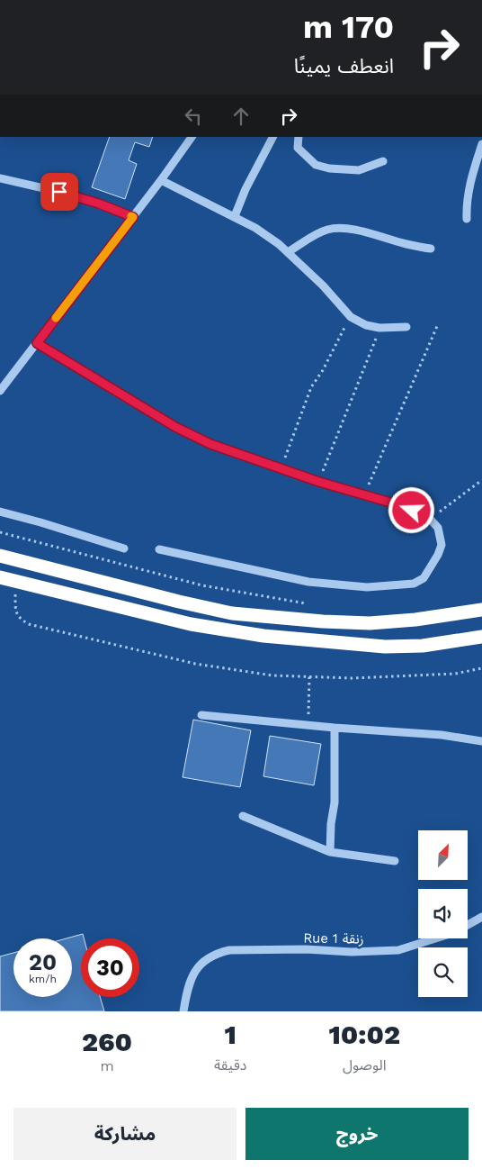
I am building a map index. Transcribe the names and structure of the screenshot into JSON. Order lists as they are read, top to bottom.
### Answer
{
  "streets": {
    "street": ["Rue 1 زنقة"]
  },
  "north": "top right",
  "page": {
    "turn": ["170 m", "انعطف يمينًا"],
    "speed": "20 km/h",
    "limit": "30",
    "eta": [
      "10:02",
      "الوصول",
      "1",
      "دقيقة",
      "260",
      "m"
    ],
    "buttons": ["خروج", "مشاركة"]
  }
}
